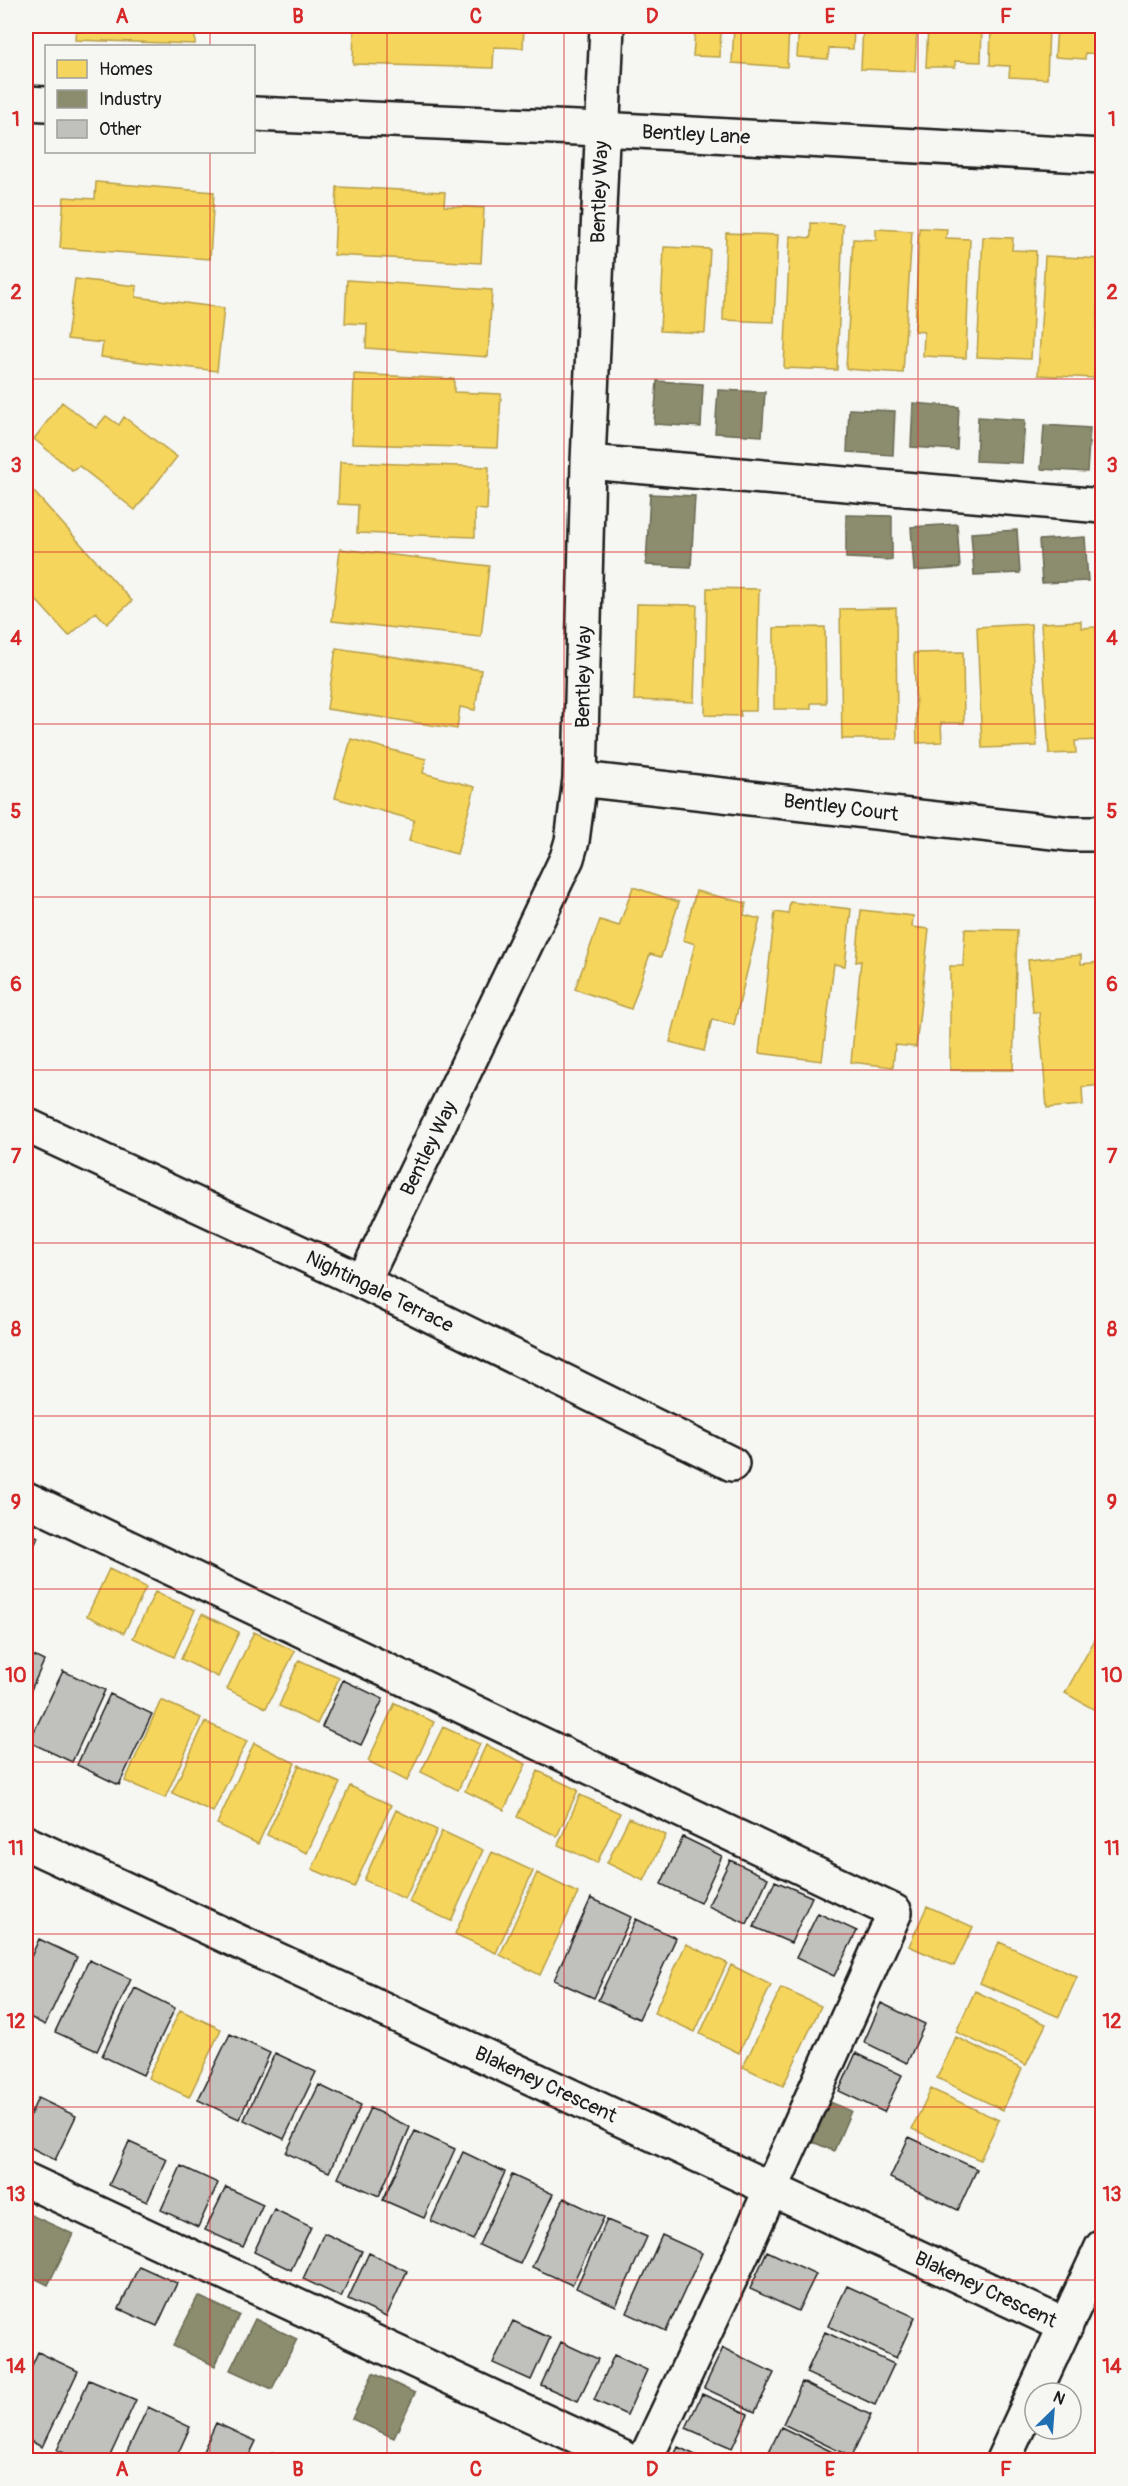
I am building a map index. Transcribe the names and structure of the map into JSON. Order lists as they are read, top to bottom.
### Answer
{
  "streets": {
    "street": [
      "Bentley Lane",
      "Bentley Way",
      "Bentley Court",
      "Nightingale Terrace",
      "Blakeney Crescent"
    ]
  },
  "crossings": [
    ["Bentley Lane", "Bentley Way"],
    ["Bentley Way", "Bentley Court"],
    ["Bentley Way", "Nightingale Terrace"]
  ],
  "legend": ["Homes", "Industry", "Other"],
  "north": "top right",
  "grid": {
    "columns": [
      "A",
      "B",
      "C",
      "D",
      "E",
      "F"
    ],
    "rows": [
      "1",
      "2",
      "3",
      "4",
      "5",
      "6",
      "7",
      "8",
      "9",
      "10",
      "11",
      "12",
      "13",
      "14"
    ]
  }
}
